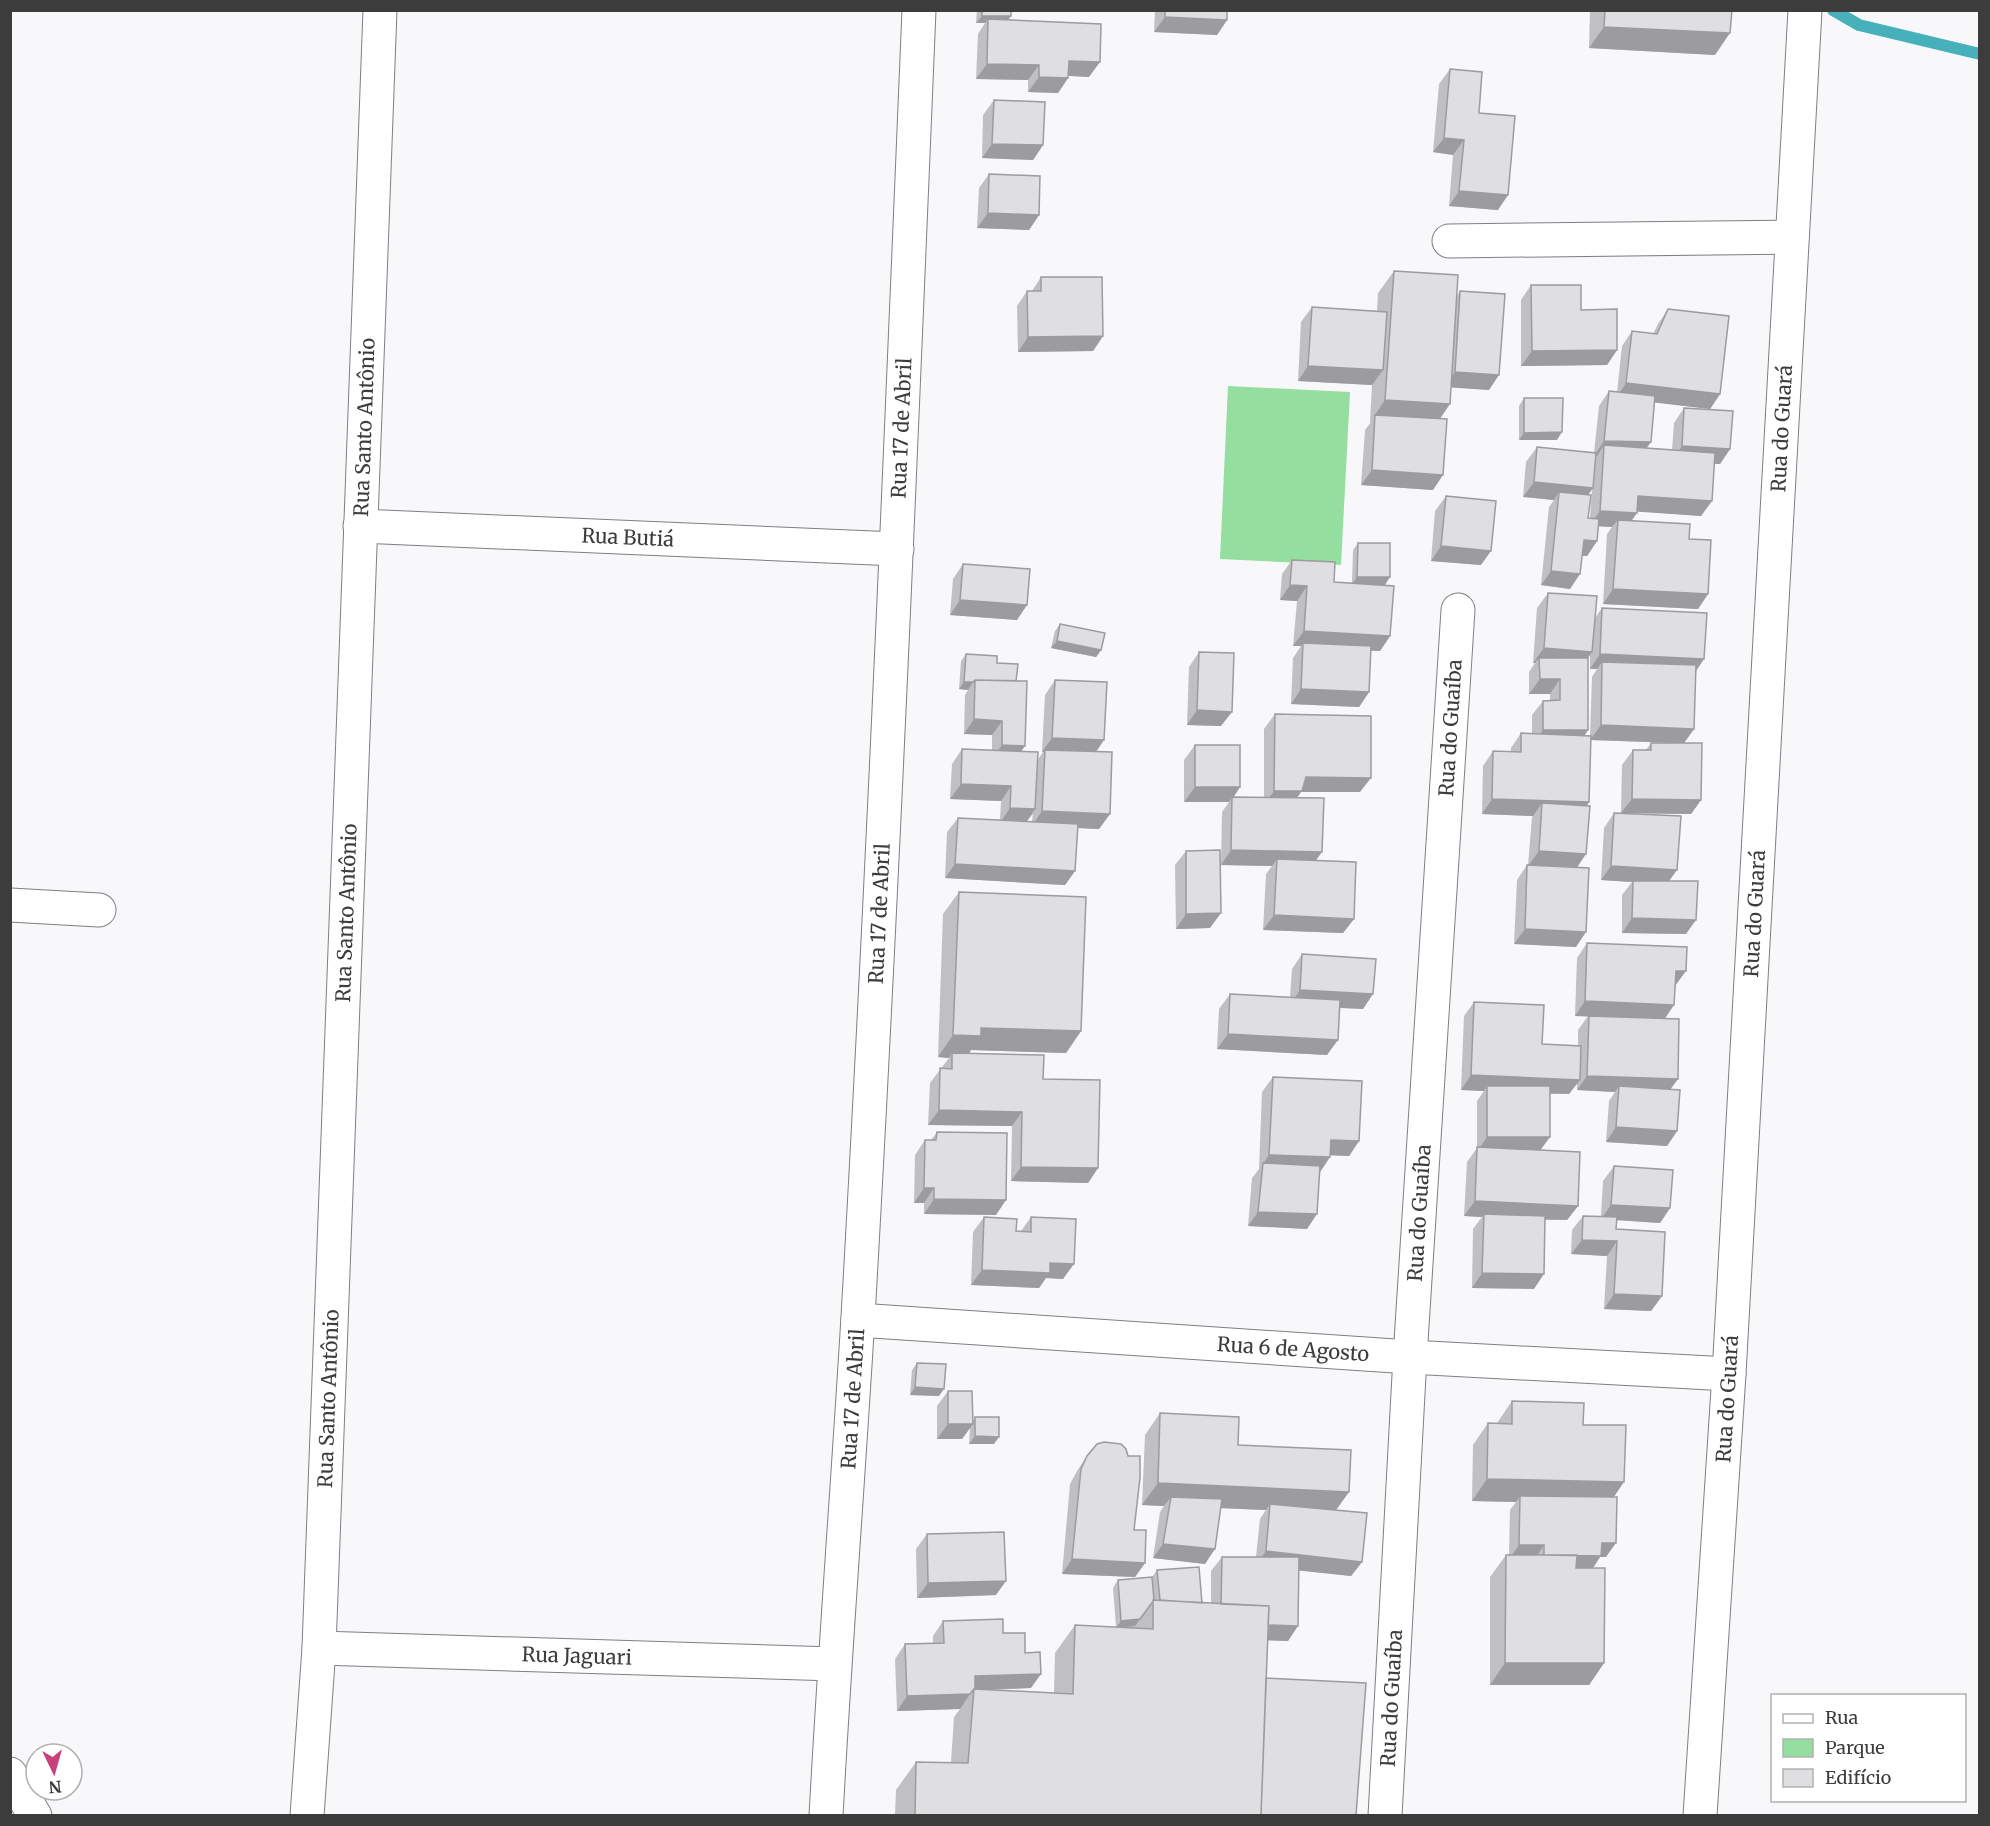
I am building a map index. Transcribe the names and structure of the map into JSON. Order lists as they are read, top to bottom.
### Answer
{
  "streets": {
    "street": [
      "Rua Santo Antônio",
      "Rua 17 de Abril",
      "Rua do Guará",
      "Rua Butiá",
      "Rua do Guaíba",
      "Rua 6 de Agosto",
      "Rua Jaguari"
    ]
  },
  "crossings": [
    ["Rua Santo Antônio", "Rua Butiá"],
    ["Rua Santo Antônio", "Rua Jaguari"],
    ["Rua 17 de Abril", "Rua Butiá"],
    ["Rua 17 de Abril", "Rua 6 de Agosto"],
    ["Rua 17 de Abril", "Rua Jaguari"],
    ["Rua do Guará", "Rua 6 de Agosto"],
    ["Rua do Guaíba", "Rua 6 de Agosto"]
  ],
  "legend": ["Rua", "Parque", "Edifício"],
  "north": "bottom"
}
